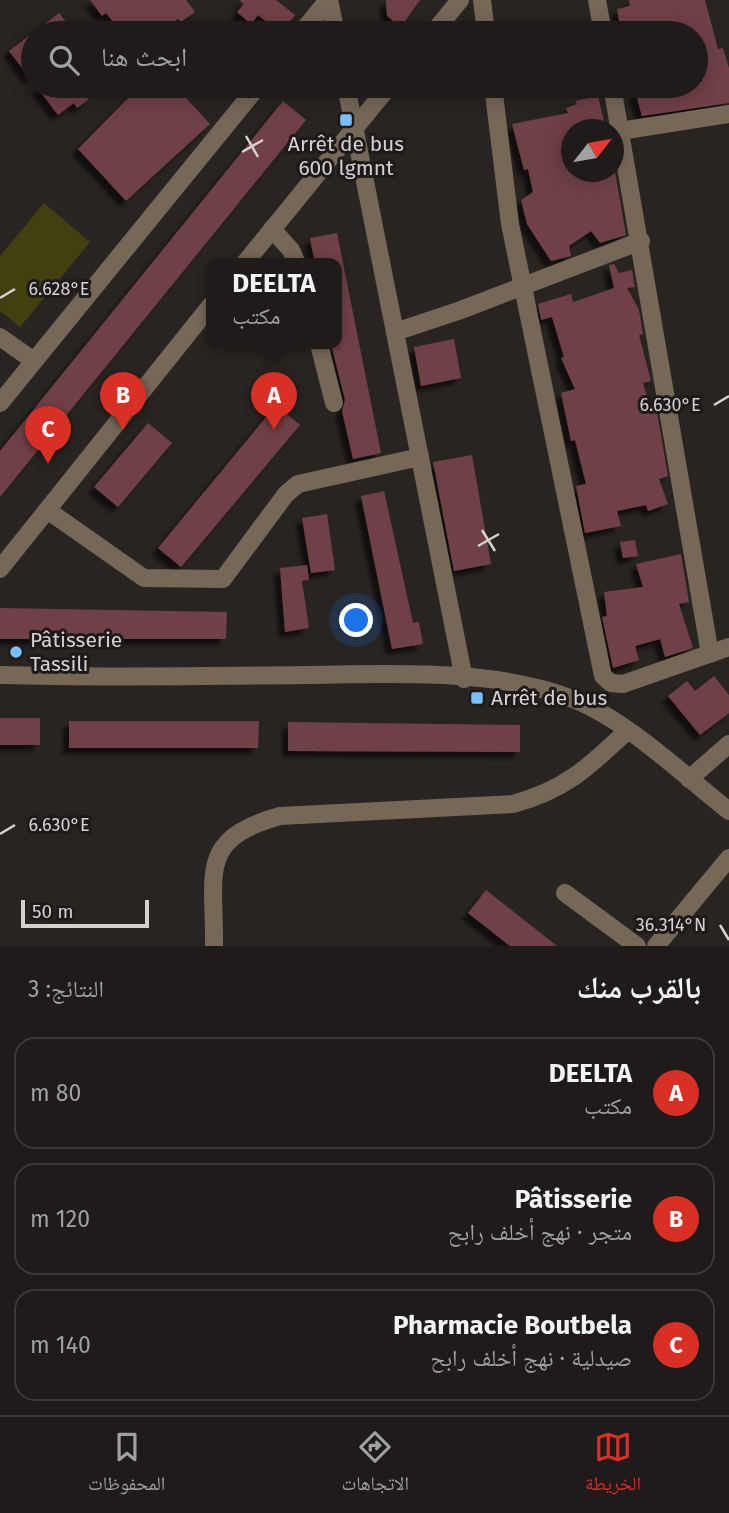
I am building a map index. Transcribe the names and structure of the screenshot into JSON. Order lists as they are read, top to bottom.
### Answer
{
  "places": {
    "transit": ["Arrêt de bus 600 lgmnt", "Arrêt de bus"],
    "other": ["Pâtisserie Tassili"]
  },
  "scale_bar": "50 m",
  "north": "top right",
  "page": {
    "search": "ابحث هنا",
    "popup": ["DEELTA", "مكتب"],
    "pins": ["A", "B", "C"],
    "scale": "50 m",
    "heading": ["بالقرب منك", "النتائج: 3"],
    "list": [
      {
        "mark": "A",
        "name": "DEELTA",
        "note": "مكتب",
        "value": "80 m"
      },
      {
        "mark": "B",
        "name": "Pâtisserie",
        "note": "متجر · نهج أخلف رابح",
        "value": "120 m"
      },
      {
        "mark": "C",
        "name": "Pharmacie Boutbela",
        "note": "صيدلية · نهج أخلف رابح",
        "value": "140 m"
      }
    ],
    "nav": ["الخريطة", "الاتجاهات", "المحفوظات"]
  },
  "coordinates": ["6.628°E", "6.630°E", "36.314°N"]
}
